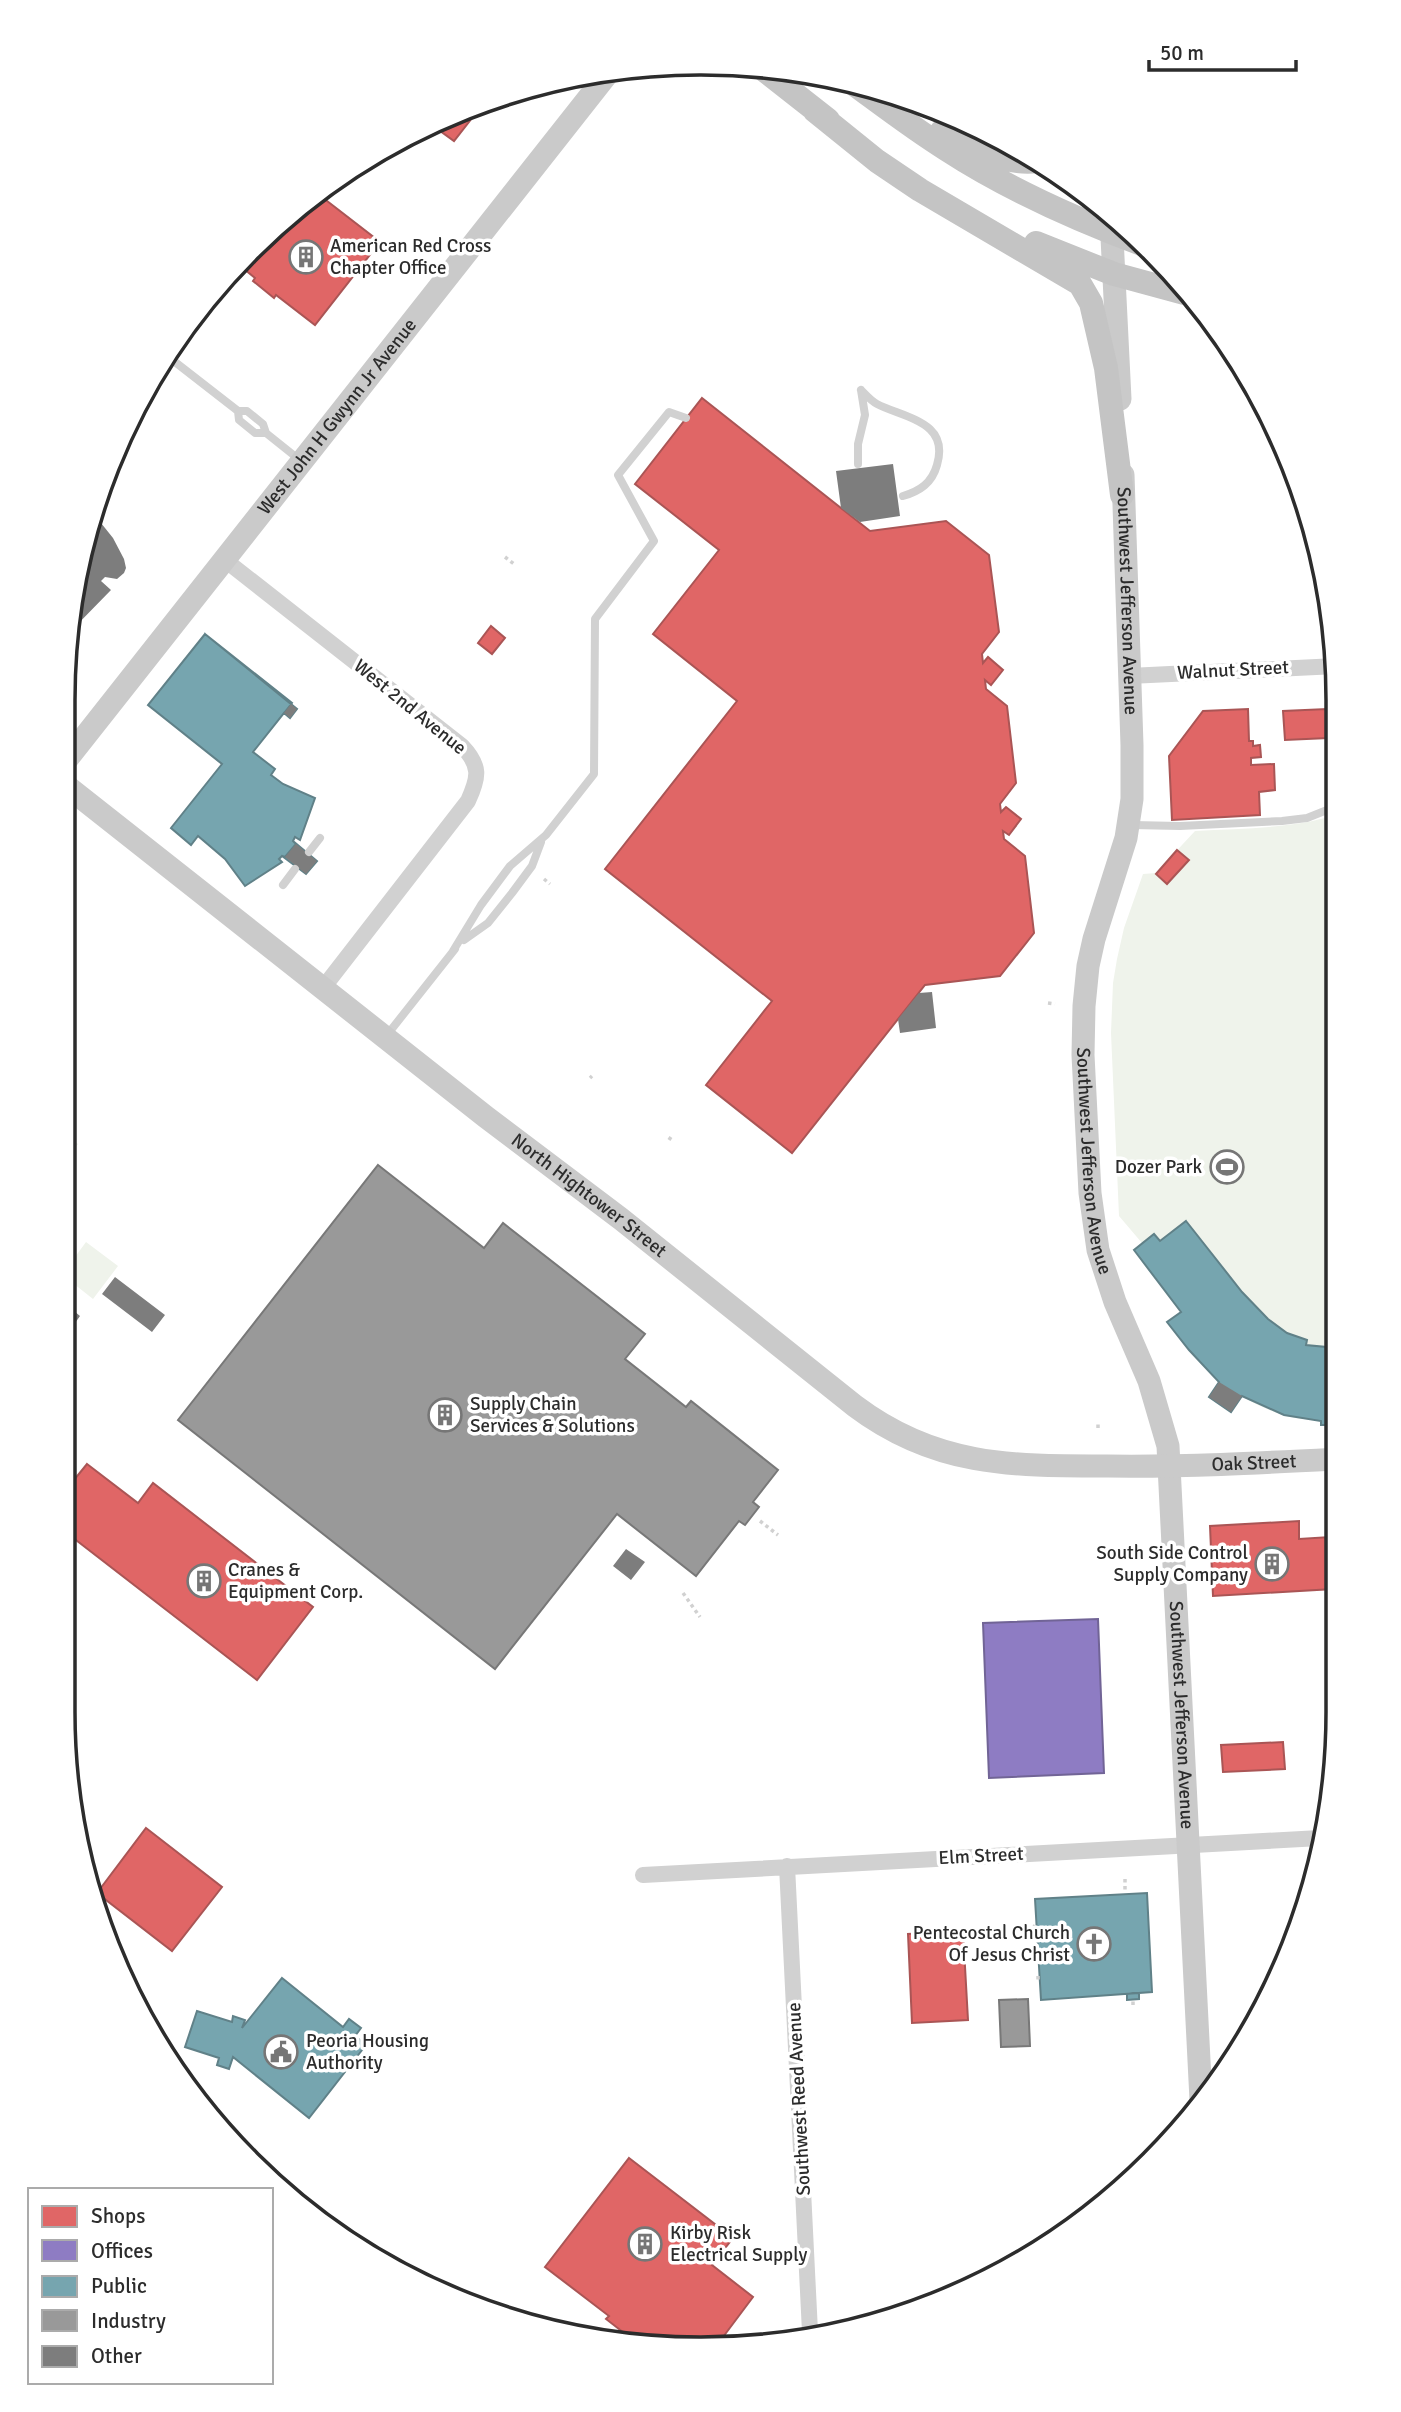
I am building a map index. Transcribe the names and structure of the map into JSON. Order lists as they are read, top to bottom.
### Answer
{
  "streets": {
    "street": [
      "West John H Gwynn Jr Avenue",
      "Southwest Jefferson Avenue",
      "Walnut Street",
      "West 2nd Avenue",
      "North Hightower Street",
      "Oak Street",
      "Elm Street",
      "Southwest Reed Avenue"
    ]
  },
  "crossings": [
    ["West John H Gwynn Jr Avenue", "West 2nd Avenue"],
    ["Southwest Jefferson Avenue", "Walnut Street"],
    ["Southwest Jefferson Avenue", "North Hightower Street"],
    ["Southwest Jefferson Avenue", "Oak Street"],
    ["Southwest Jefferson Avenue", "Elm Street"],
    ["West 2nd Avenue", "North Hightower Street"],
    ["North Hightower Street", "Oak Street"],
    ["Elm Street", "Southwest Reed Avenue"]
  ],
  "places": {
    "building": [
      "American Red Cross Chapter Office",
      "Supply Chain Services & Solutions",
      "South Side Control Supply Company",
      "Cranes & Equipment Corp.",
      "Kirby Risk Electrical Supply"
    ],
    "sports": ["Dozer Park"],
    "church": ["Pentecostal Church Of Jesus Christ"],
    "public building": ["Peoria Housing Authority"]
  },
  "legend": [
    "Shops",
    "Offices",
    "Public",
    "Industry",
    "Other"
  ],
  "scale_bar": "50 m"
}
